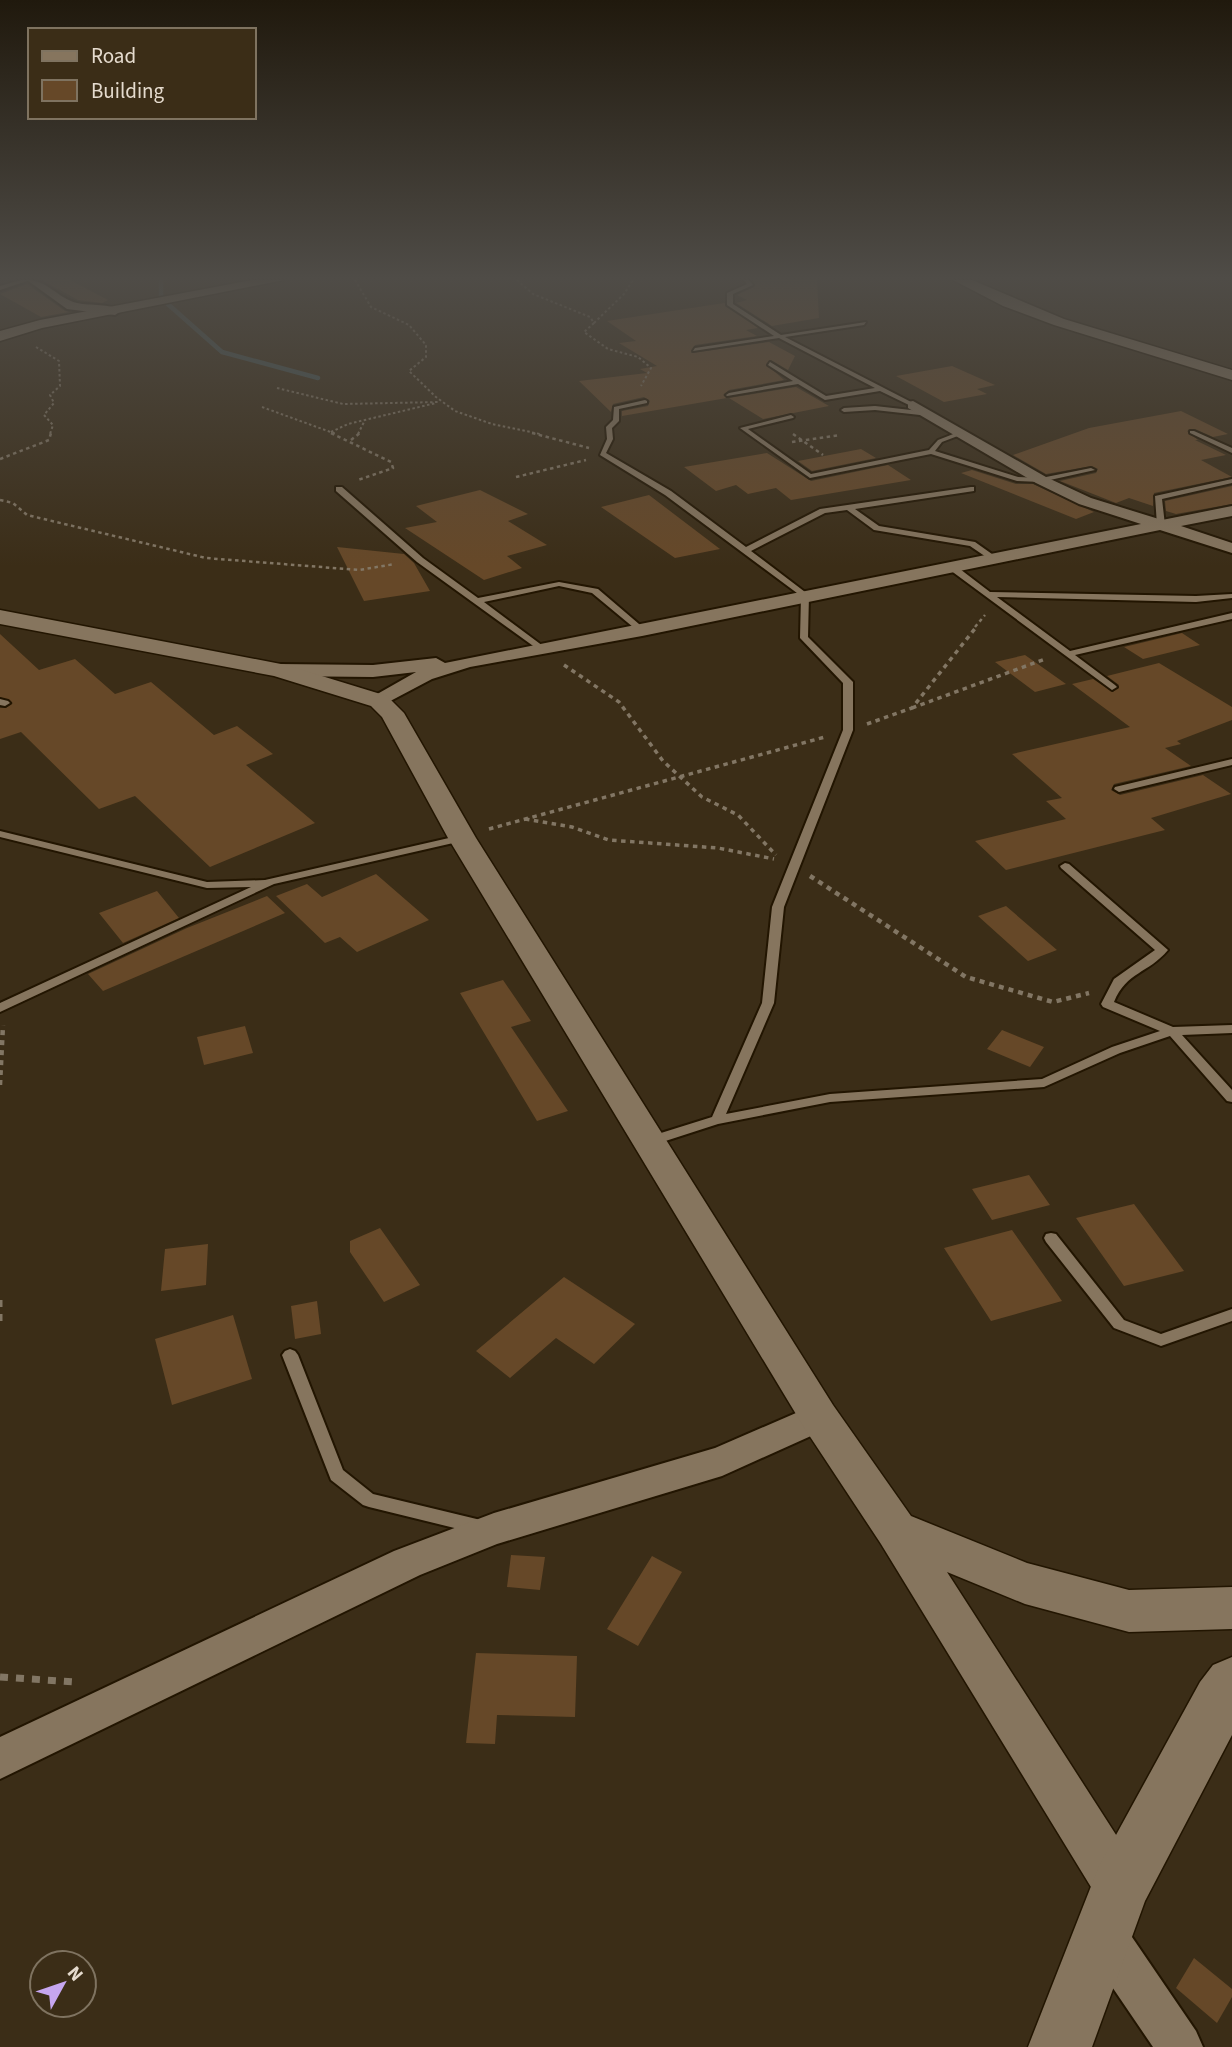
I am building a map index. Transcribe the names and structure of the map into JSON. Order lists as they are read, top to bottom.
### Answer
{
  "legend": ["Road", "Building"],
  "north": "top right"
}
